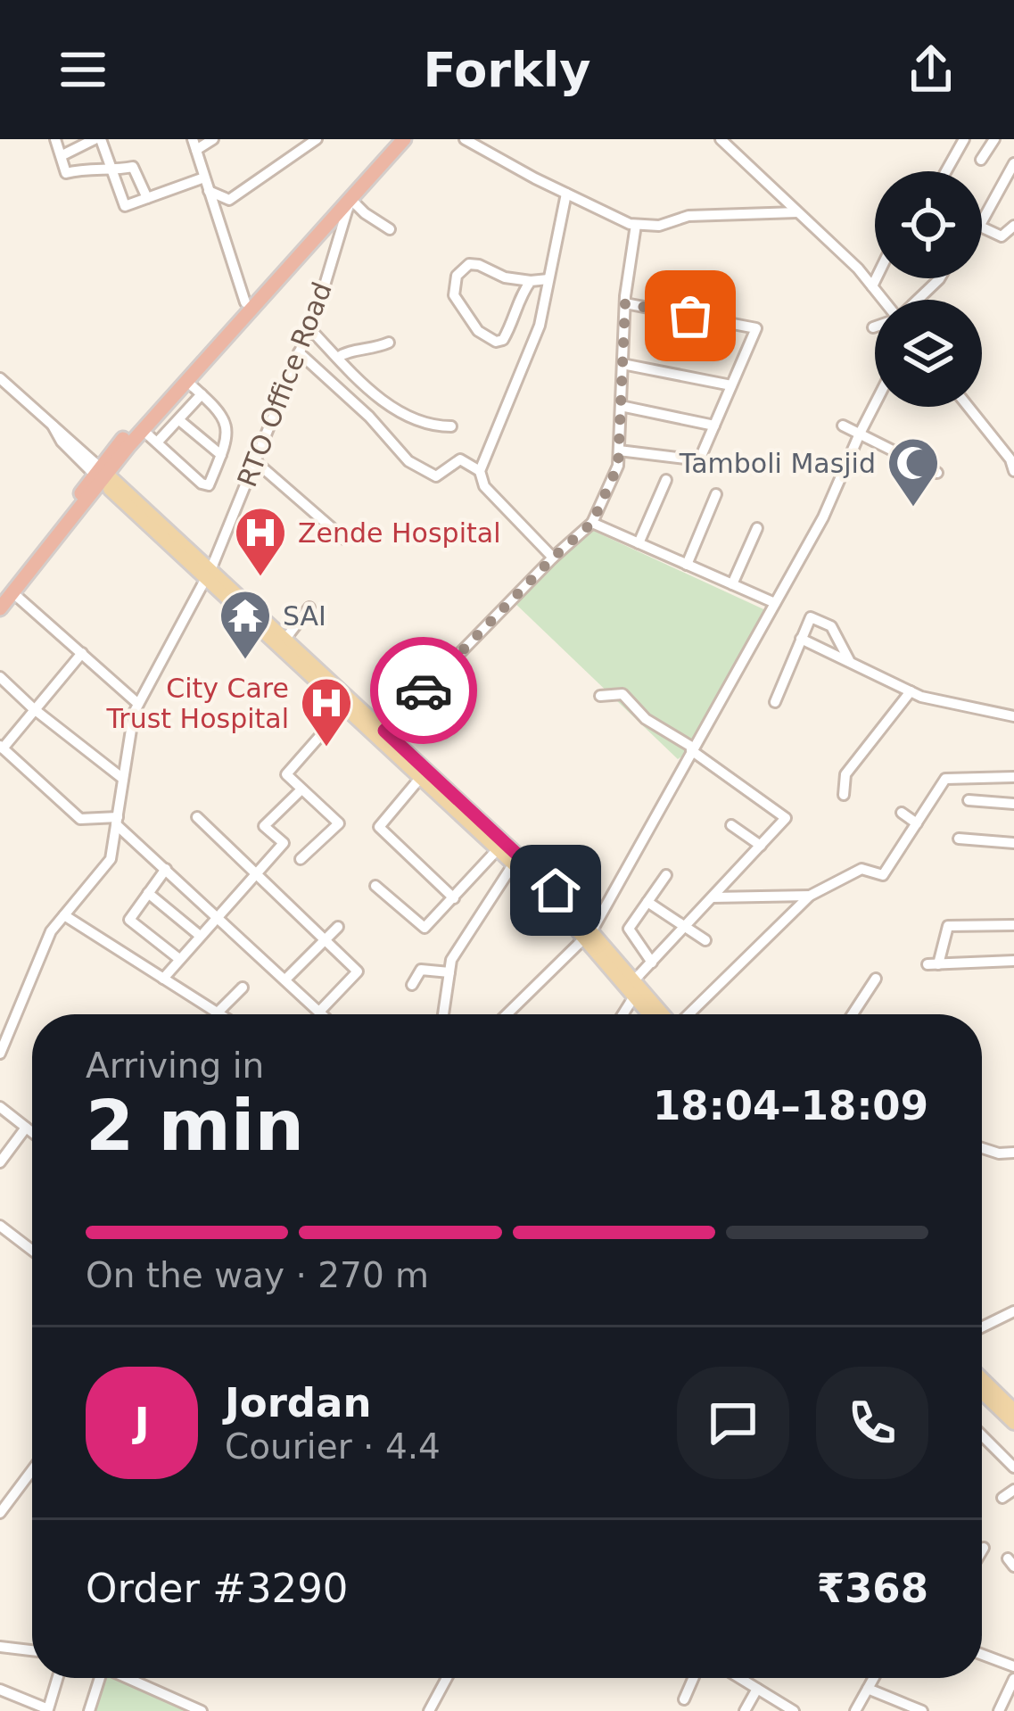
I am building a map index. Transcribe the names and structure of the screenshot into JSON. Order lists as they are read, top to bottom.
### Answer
{
  "streets": {
    "street": ["RTO Office Road"]
  },
  "places": {
    "mosque": ["Tamboli Masjid"],
    "hospital": ["Zende Hospital", "City Care Trust Hospital"],
    "temple": ["SAI"]
  },
  "page": {
    "header": "Forkly",
    "heading": ["2 min", "Arriving in", "18:04–18:09"],
    "panel": [
      "Jordan",
      "Courier · 4.4",
      "Order #3290",
      "₹368"
    ],
    "bar": "On the way · 270 m",
    "round": "J"
  }
}
